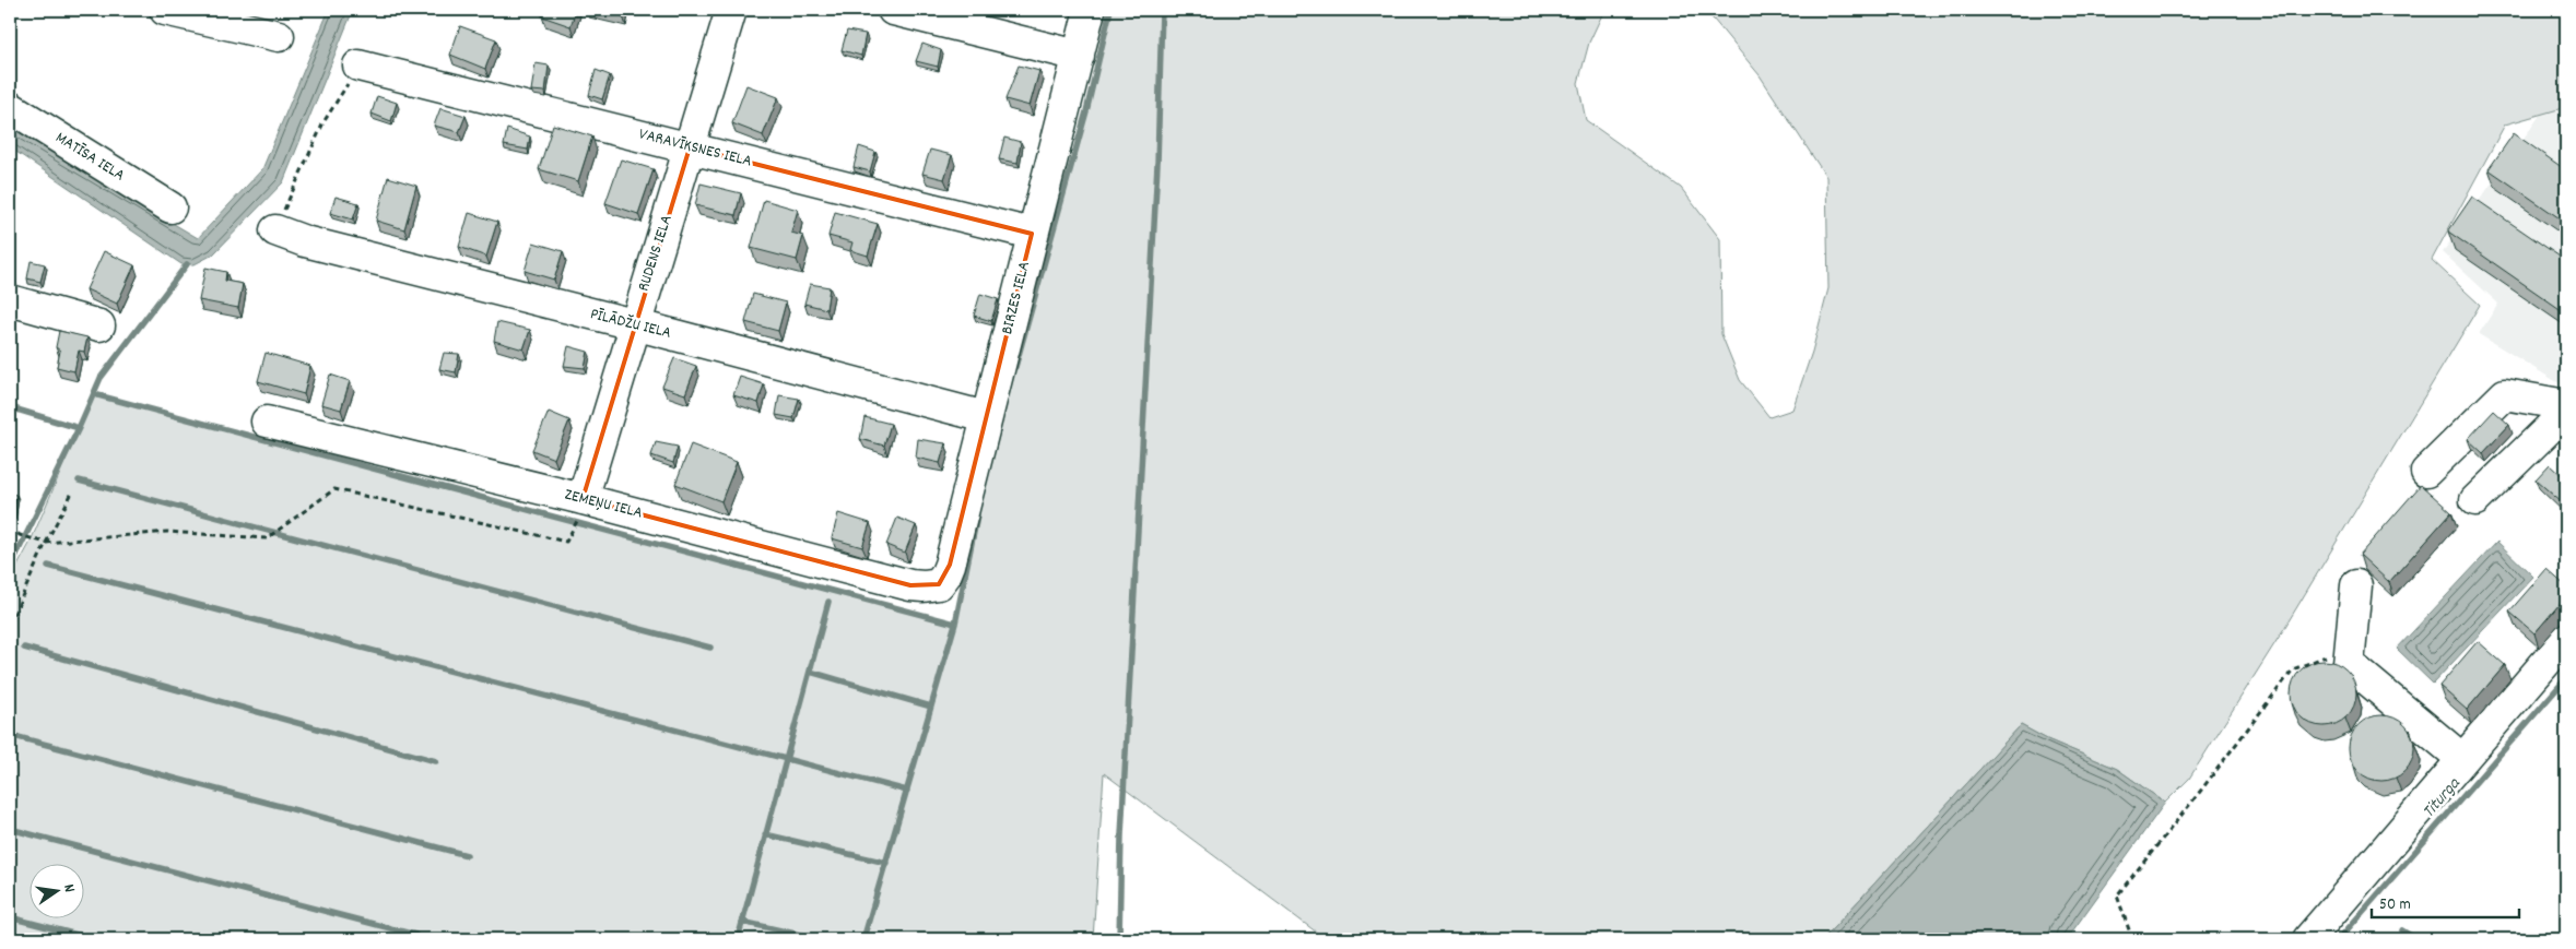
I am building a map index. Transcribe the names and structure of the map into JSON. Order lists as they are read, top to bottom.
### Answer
{
  "streets": {
    "street": [
      "VARAVĪKSNES IELA",
      "MATĪSA IELA",
      "RUDENS IELA",
      "BIRZES IELA",
      "PĪLĀDŽU IELA",
      "ZEMEŅU IELA"
    ]
  },
  "crossings": [
    ["VARAVĪKSNES IELA", "RUDENS IELA"],
    ["VARAVĪKSNES IELA", "BIRZES IELA"],
    ["RUDENS IELA", "PĪLĀDŽU IELA"],
    ["RUDENS IELA", "ZEMEŅU IELA"],
    ["BIRZES IELA", "PĪLĀDŽU IELA"],
    ["BIRZES IELA", "ZEMEŅU IELA"]
  ],
  "water": ["Titurga"],
  "scale_bar": "50 m",
  "north": "right"
}
